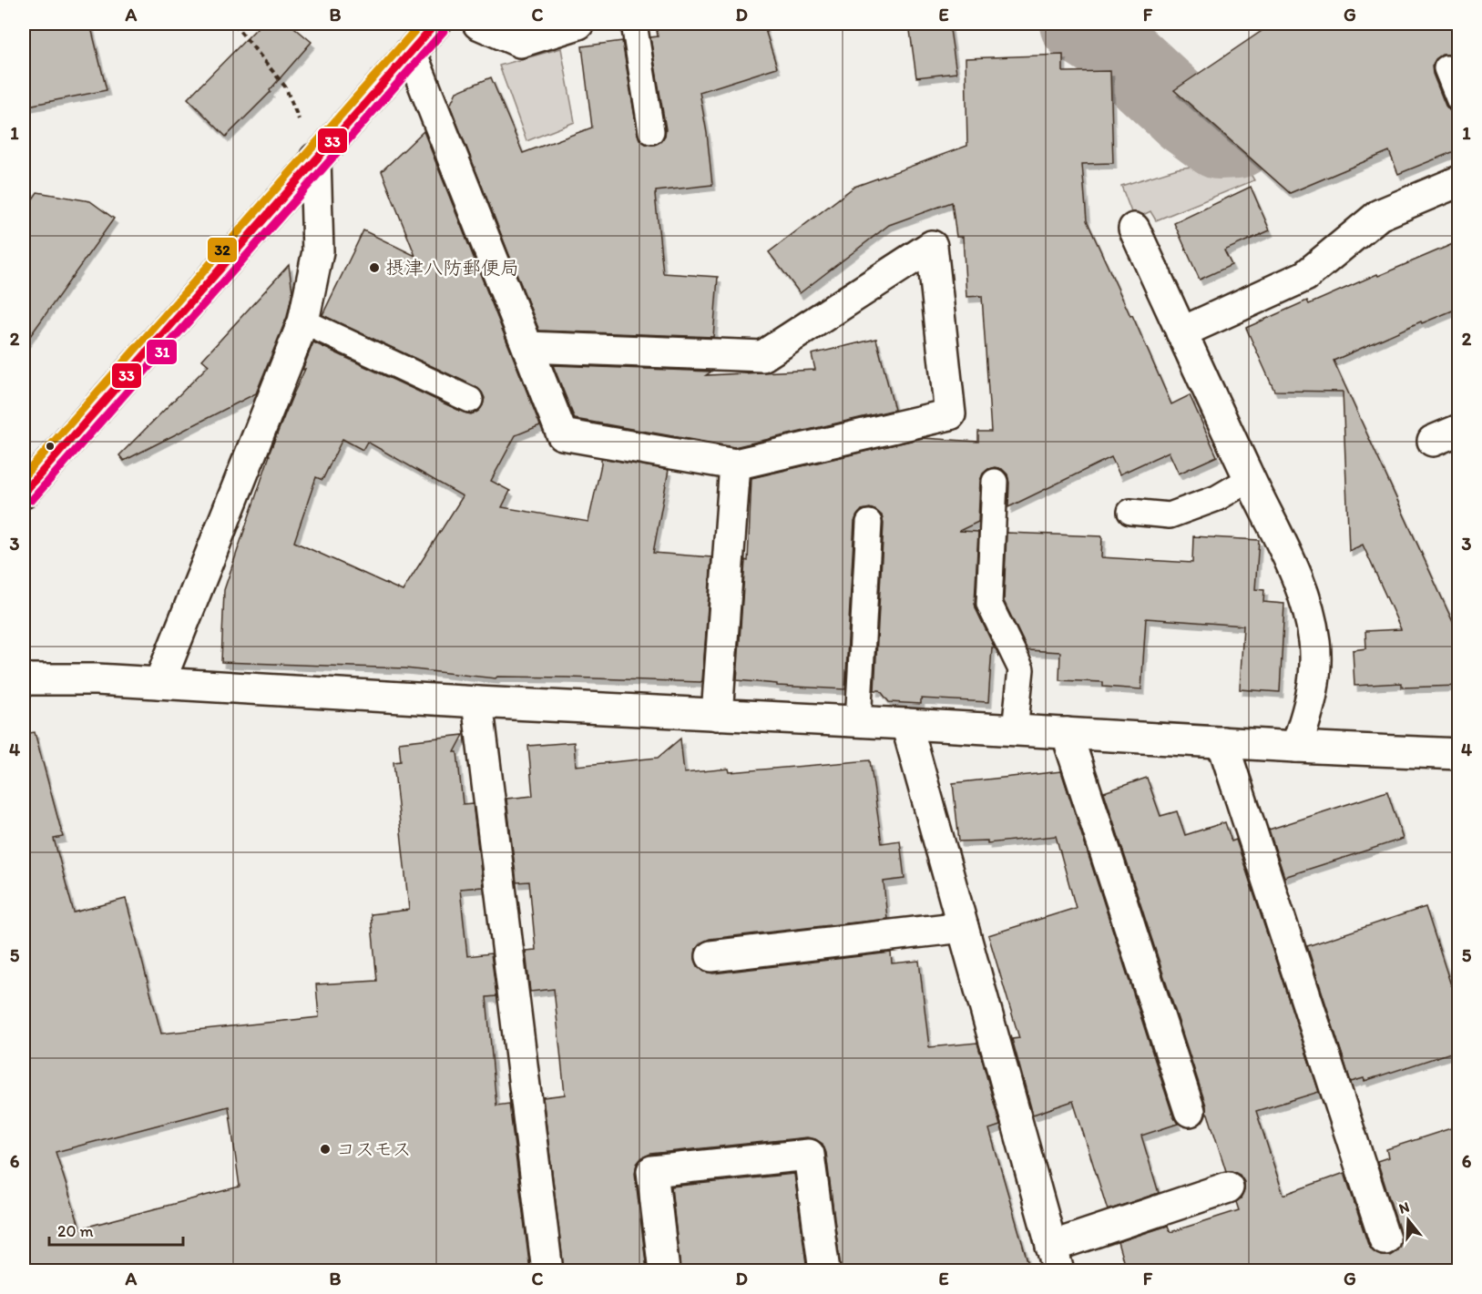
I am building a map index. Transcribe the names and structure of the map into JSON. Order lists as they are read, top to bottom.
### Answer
{
  "places": ["摂津八防郵便局", "コスモス"],
  "lines": ["transit line 33", "transit line 32", "transit line 31"],
  "scale_bar": "20 m",
  "north": "top",
  "grid": {
    "columns": [
      "A",
      "B",
      "C",
      "D",
      "E",
      "F",
      "G"
    ],
    "rows": [
      "1",
      "2",
      "3",
      "4",
      "5",
      "6"
    ]
  }
}
